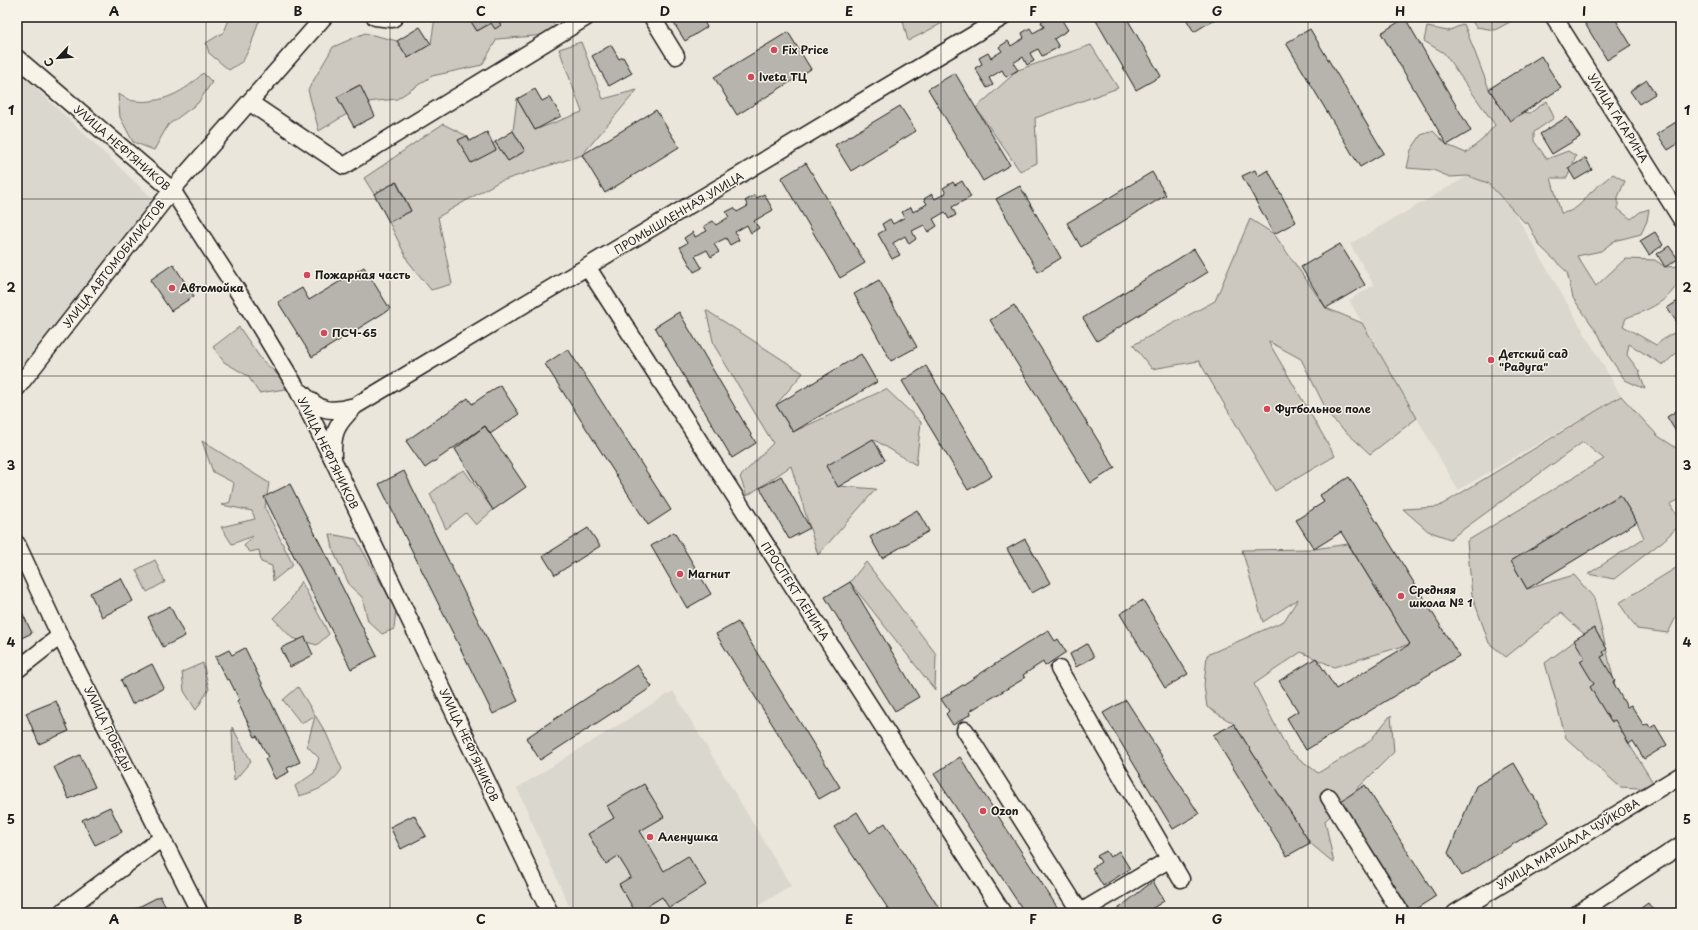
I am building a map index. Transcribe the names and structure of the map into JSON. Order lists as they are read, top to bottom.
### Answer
{
  "streets": {
    "street": [
      "УЛИЦА ГАГАРИНА",
      "УЛИЦА НЕФТЯНИКОВ",
      "ПРОМЫШЛЕННАЯ УЛИЦА",
      "УЛИЦА АВТОМОБИЛИСТОВ",
      "ПРОСПЕКТ ЛЕНИНА",
      "УЛИЦА ПОБЕДЫ",
      "УЛИЦА МАРШАЛА ЧУЙКОВА"
    ]
  },
  "crossings": [
    ["УЛИЦА НЕФТЯНИКОВ", "ПРОМЫШЛЕННАЯ УЛИЦА"],
    ["УЛИЦА НЕФТЯНИКОВ", "УЛИЦА АВТОМОБИЛИСТОВ"],
    ["ПРОМЫШЛЕННАЯ УЛИЦА", "ПРОСПЕКТ ЛЕНИНА"]
  ],
  "places": [
    "Fix Price",
    "Iveta ТЦ",
    "Пожарная часть",
    "Автомойка",
    "ПСЧ-65",
    "Детский сад \"Радуга\"",
    "Футбольное поле",
    "Магнит",
    "Средняя школа № 1",
    "Ozon",
    "Аленушка"
  ],
  "north": "bottom left",
  "grid": {
    "columns": [
      "A",
      "B",
      "C",
      "D",
      "E",
      "F",
      "G",
      "H",
      "I"
    ],
    "rows": [
      "1",
      "2",
      "3",
      "4",
      "5"
    ]
  }
}
